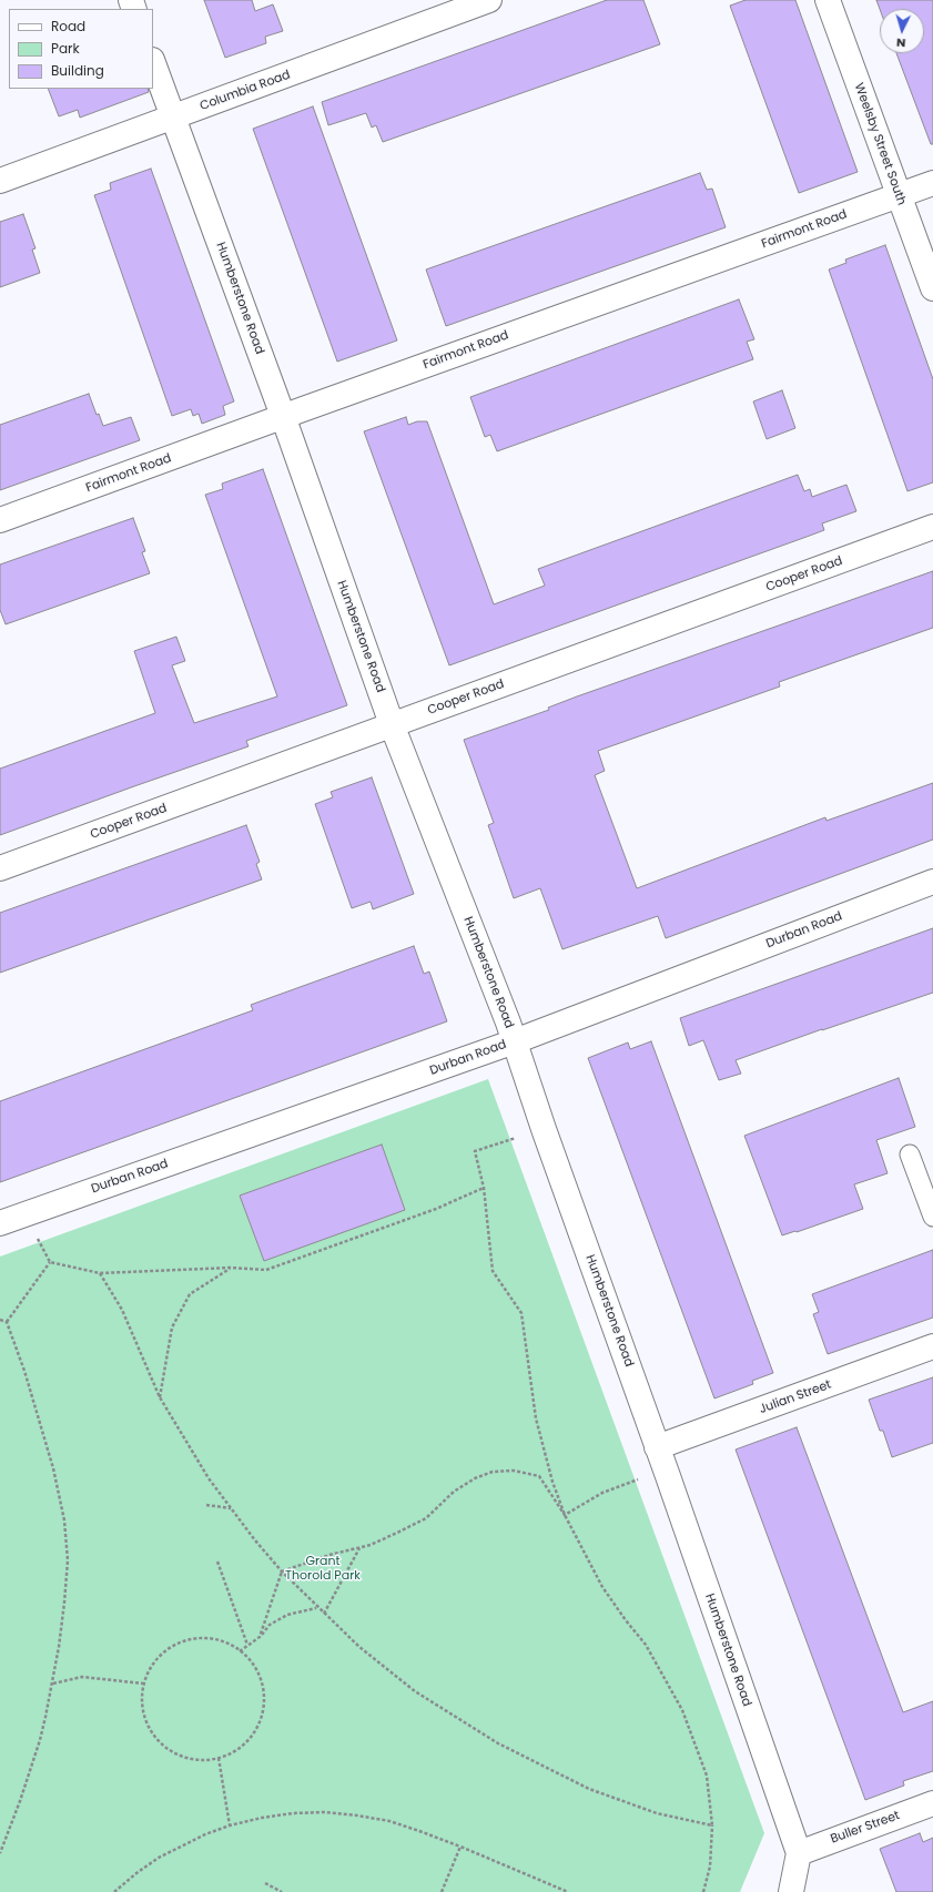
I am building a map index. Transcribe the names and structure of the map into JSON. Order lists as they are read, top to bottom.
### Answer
{
  "streets": {
    "street": [
      "Columbia Road",
      "Weelsby Street South",
      "Fairmont Road",
      "Humberstone Road",
      "Cooper Road",
      "Durban Road",
      "Julian Street",
      "Buller Street"
    ]
  },
  "crossings": [
    ["Columbia Road", "Humberstone Road"],
    ["Weelsby Street South", "Fairmont Road"],
    ["Fairmont Road", "Humberstone Road"],
    ["Humberstone Road", "Cooper Road"],
    ["Humberstone Road", "Durban Road"],
    ["Humberstone Road", "Julian Street"],
    ["Humberstone Road", "Buller Street"]
  ],
  "parks": ["Grant Thorold Park"],
  "legend": ["Road", "Park", "Building"],
  "north": "bottom"
}
